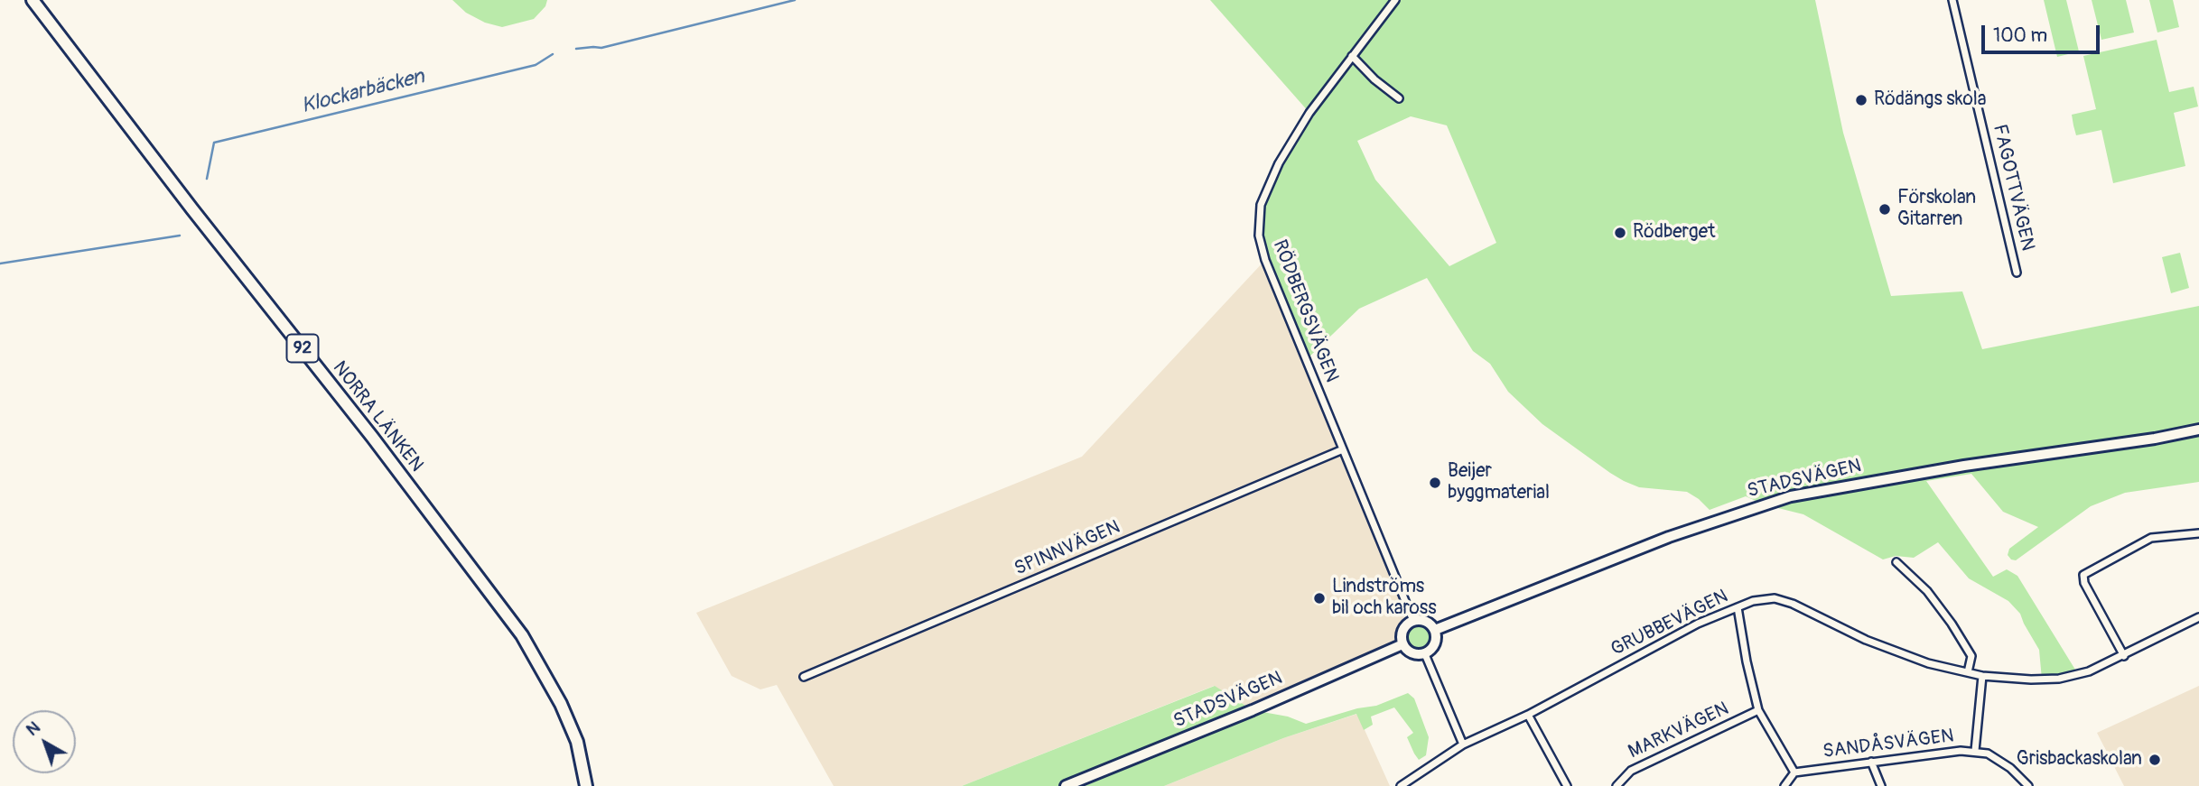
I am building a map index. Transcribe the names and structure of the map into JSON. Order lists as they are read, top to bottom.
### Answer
{
  "streets": {
    "highway": ["92", "NORRA LÄNKEN"],
    "main road": ["STADSVÄGEN"],
    "street": [
      "FAGOTTVÄGEN",
      "RÖDBERGSVÄGEN",
      "SPINNVÄGEN",
      "GRUBBEVÄGEN",
      "MARKVÄGEN",
      "SANDÅSVÄGEN"
    ]
  },
  "crossings": [
    ["RÖDBERGSVÄGEN", "STADSVÄGEN"],
    ["RÖDBERGSVÄGEN", "SPINNVÄGEN"]
  ],
  "water": ["Klockarbäcken"],
  "places": [
    "Rödängs skola",
    "Förskolan Gitarren",
    "Rödberget",
    "Beijer byggmaterial",
    "Lindströms bil och kaross",
    "Grisbackaskolan"
  ],
  "scale_bar": "100 m",
  "north": "top left"
}
